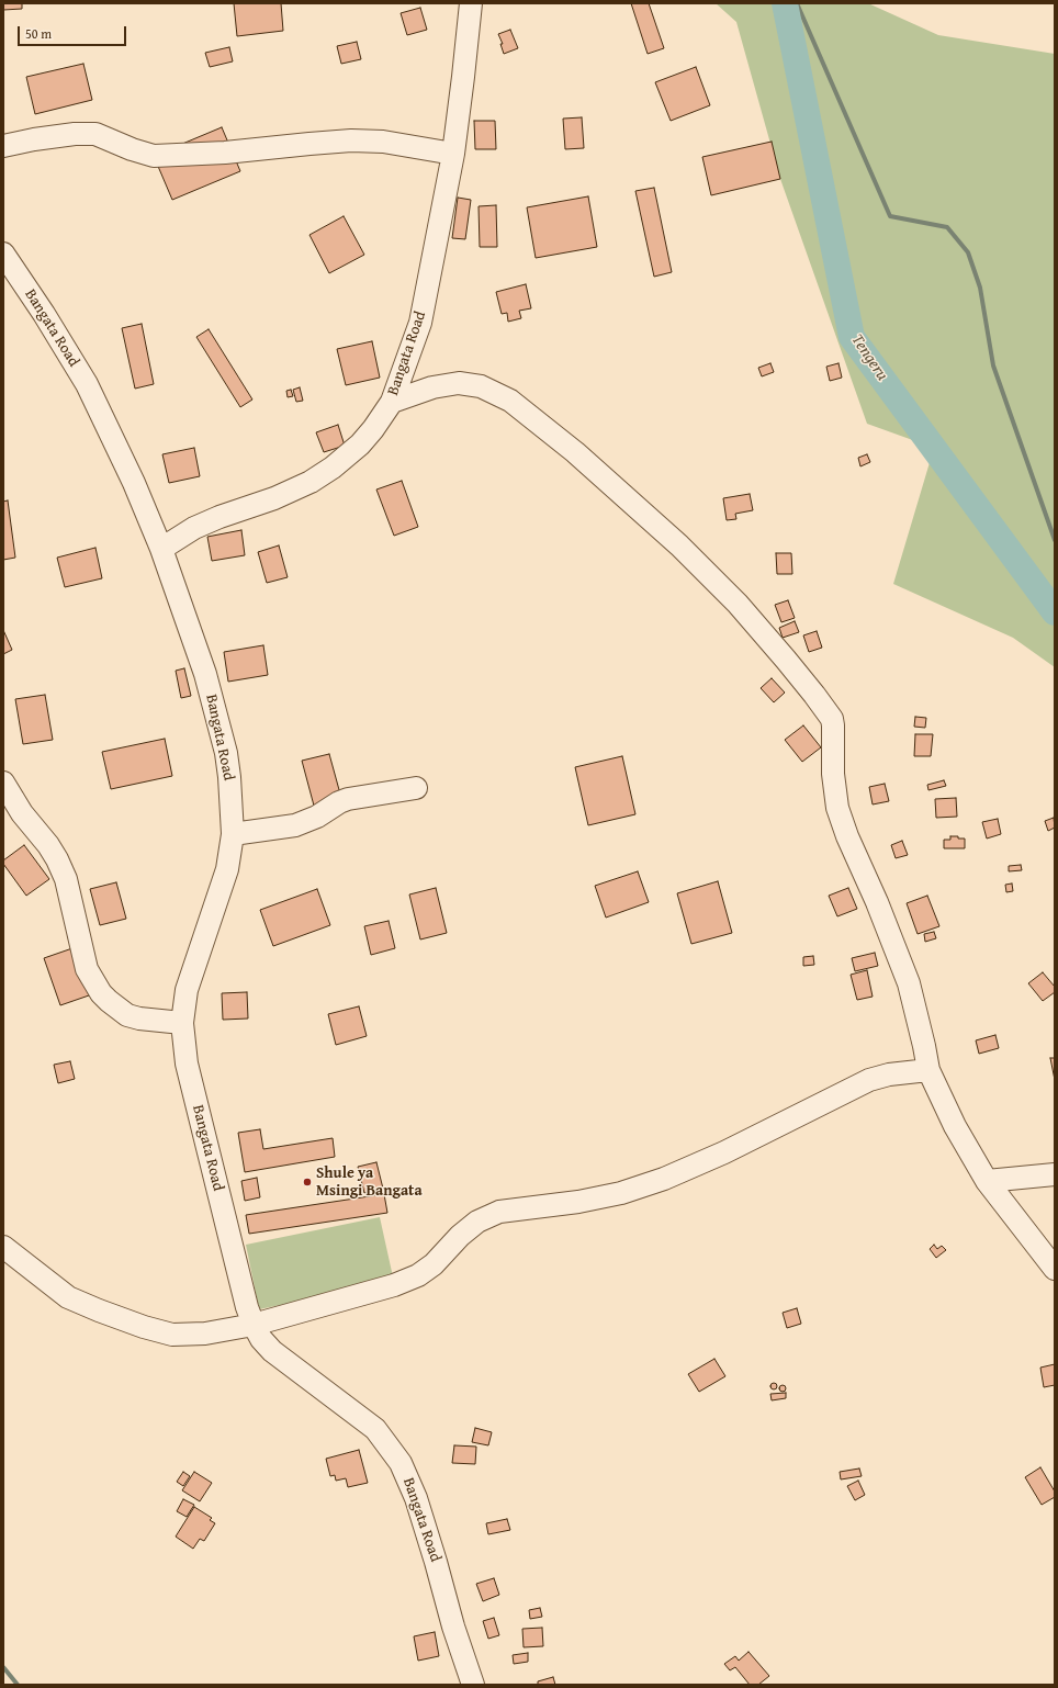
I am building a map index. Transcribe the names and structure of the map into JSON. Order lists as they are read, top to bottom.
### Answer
{
  "streets": {
    "street": ["Bangata Road"]
  },
  "water": ["Tengeru"],
  "places": ["Shule ya Msingi Bangata"],
  "scale_bar": "50 m"
}
